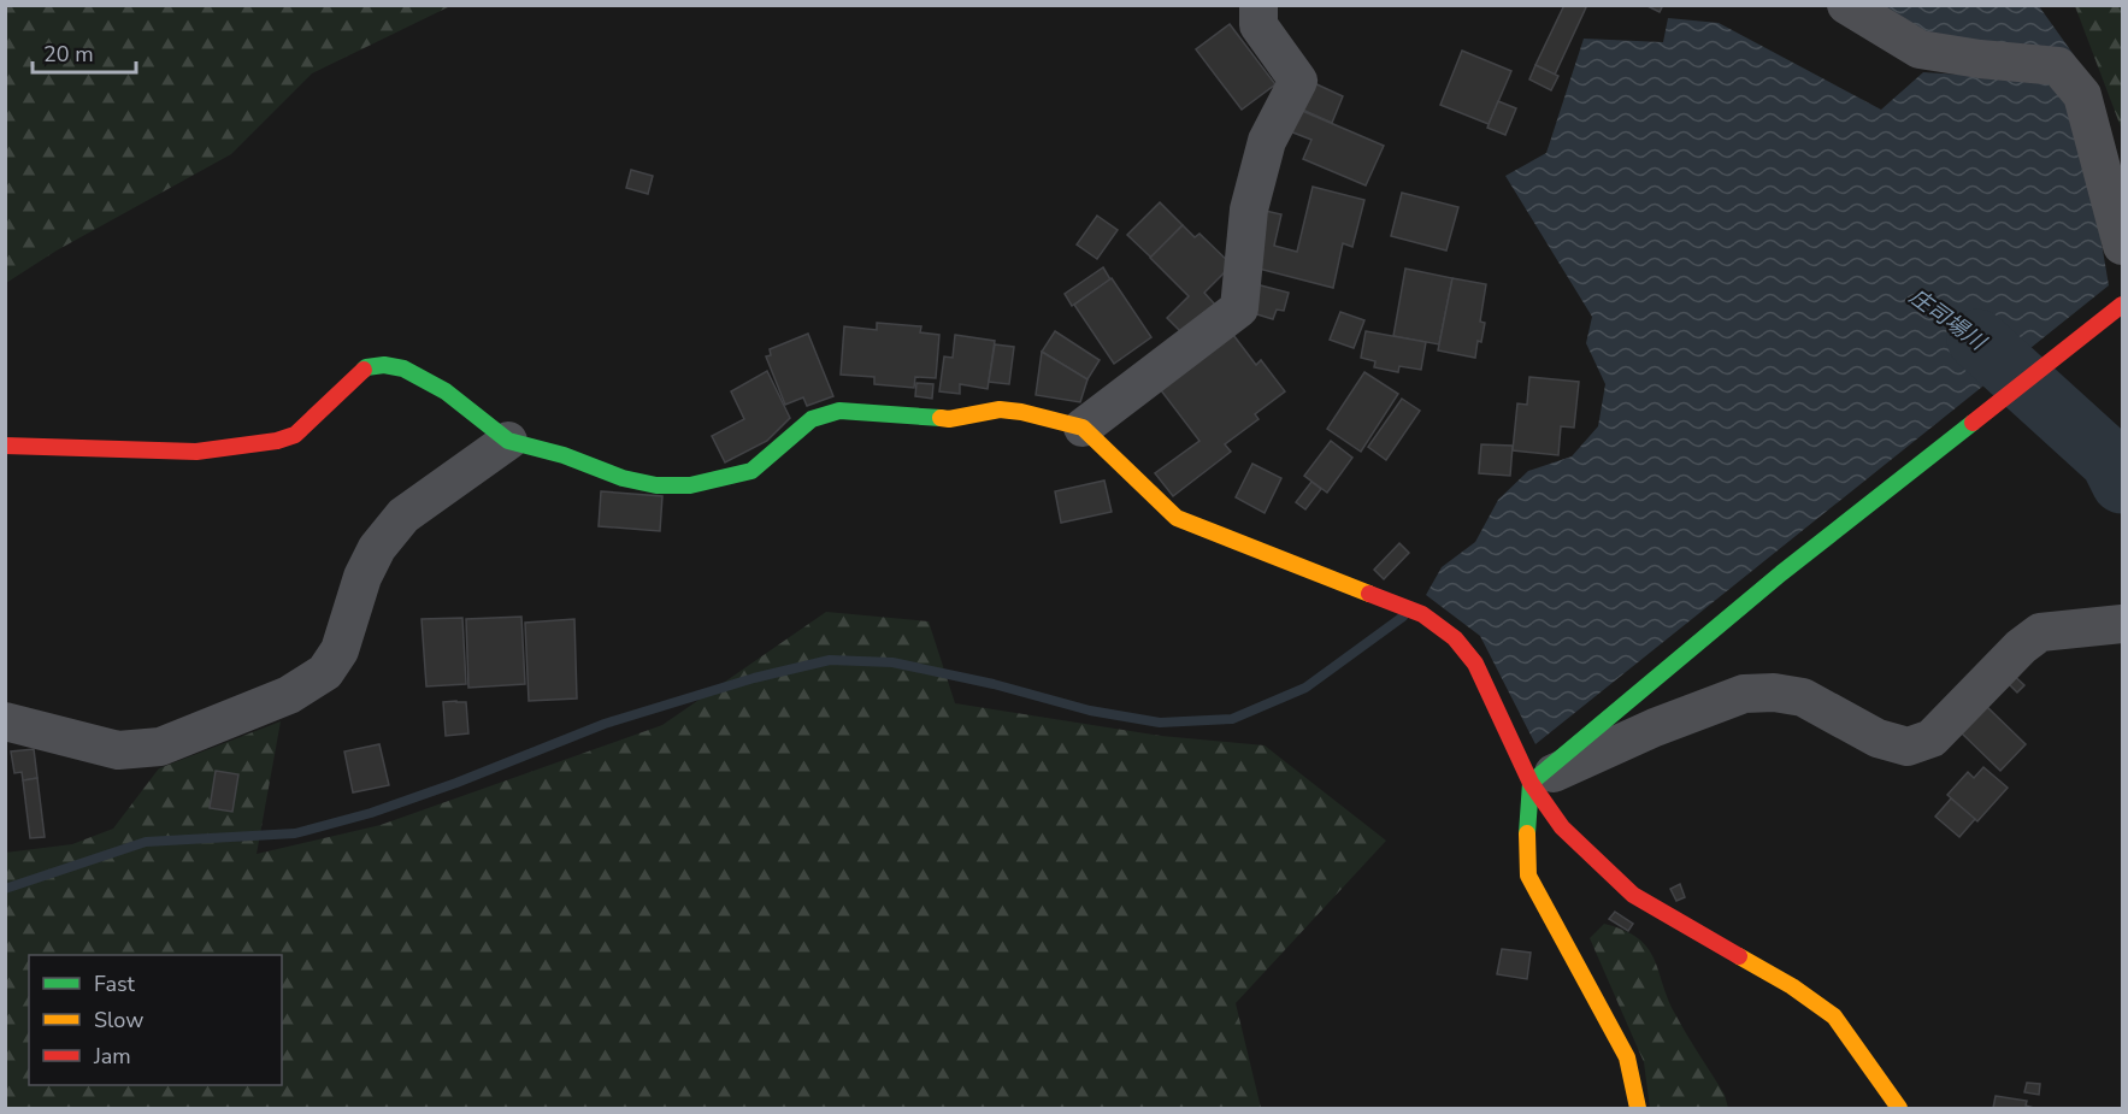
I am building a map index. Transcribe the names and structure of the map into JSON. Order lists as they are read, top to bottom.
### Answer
{
  "water": ["庄司場川"],
  "legend": ["Fast", "Slow", "Jam"],
  "scale_bar": "20 m"
}
